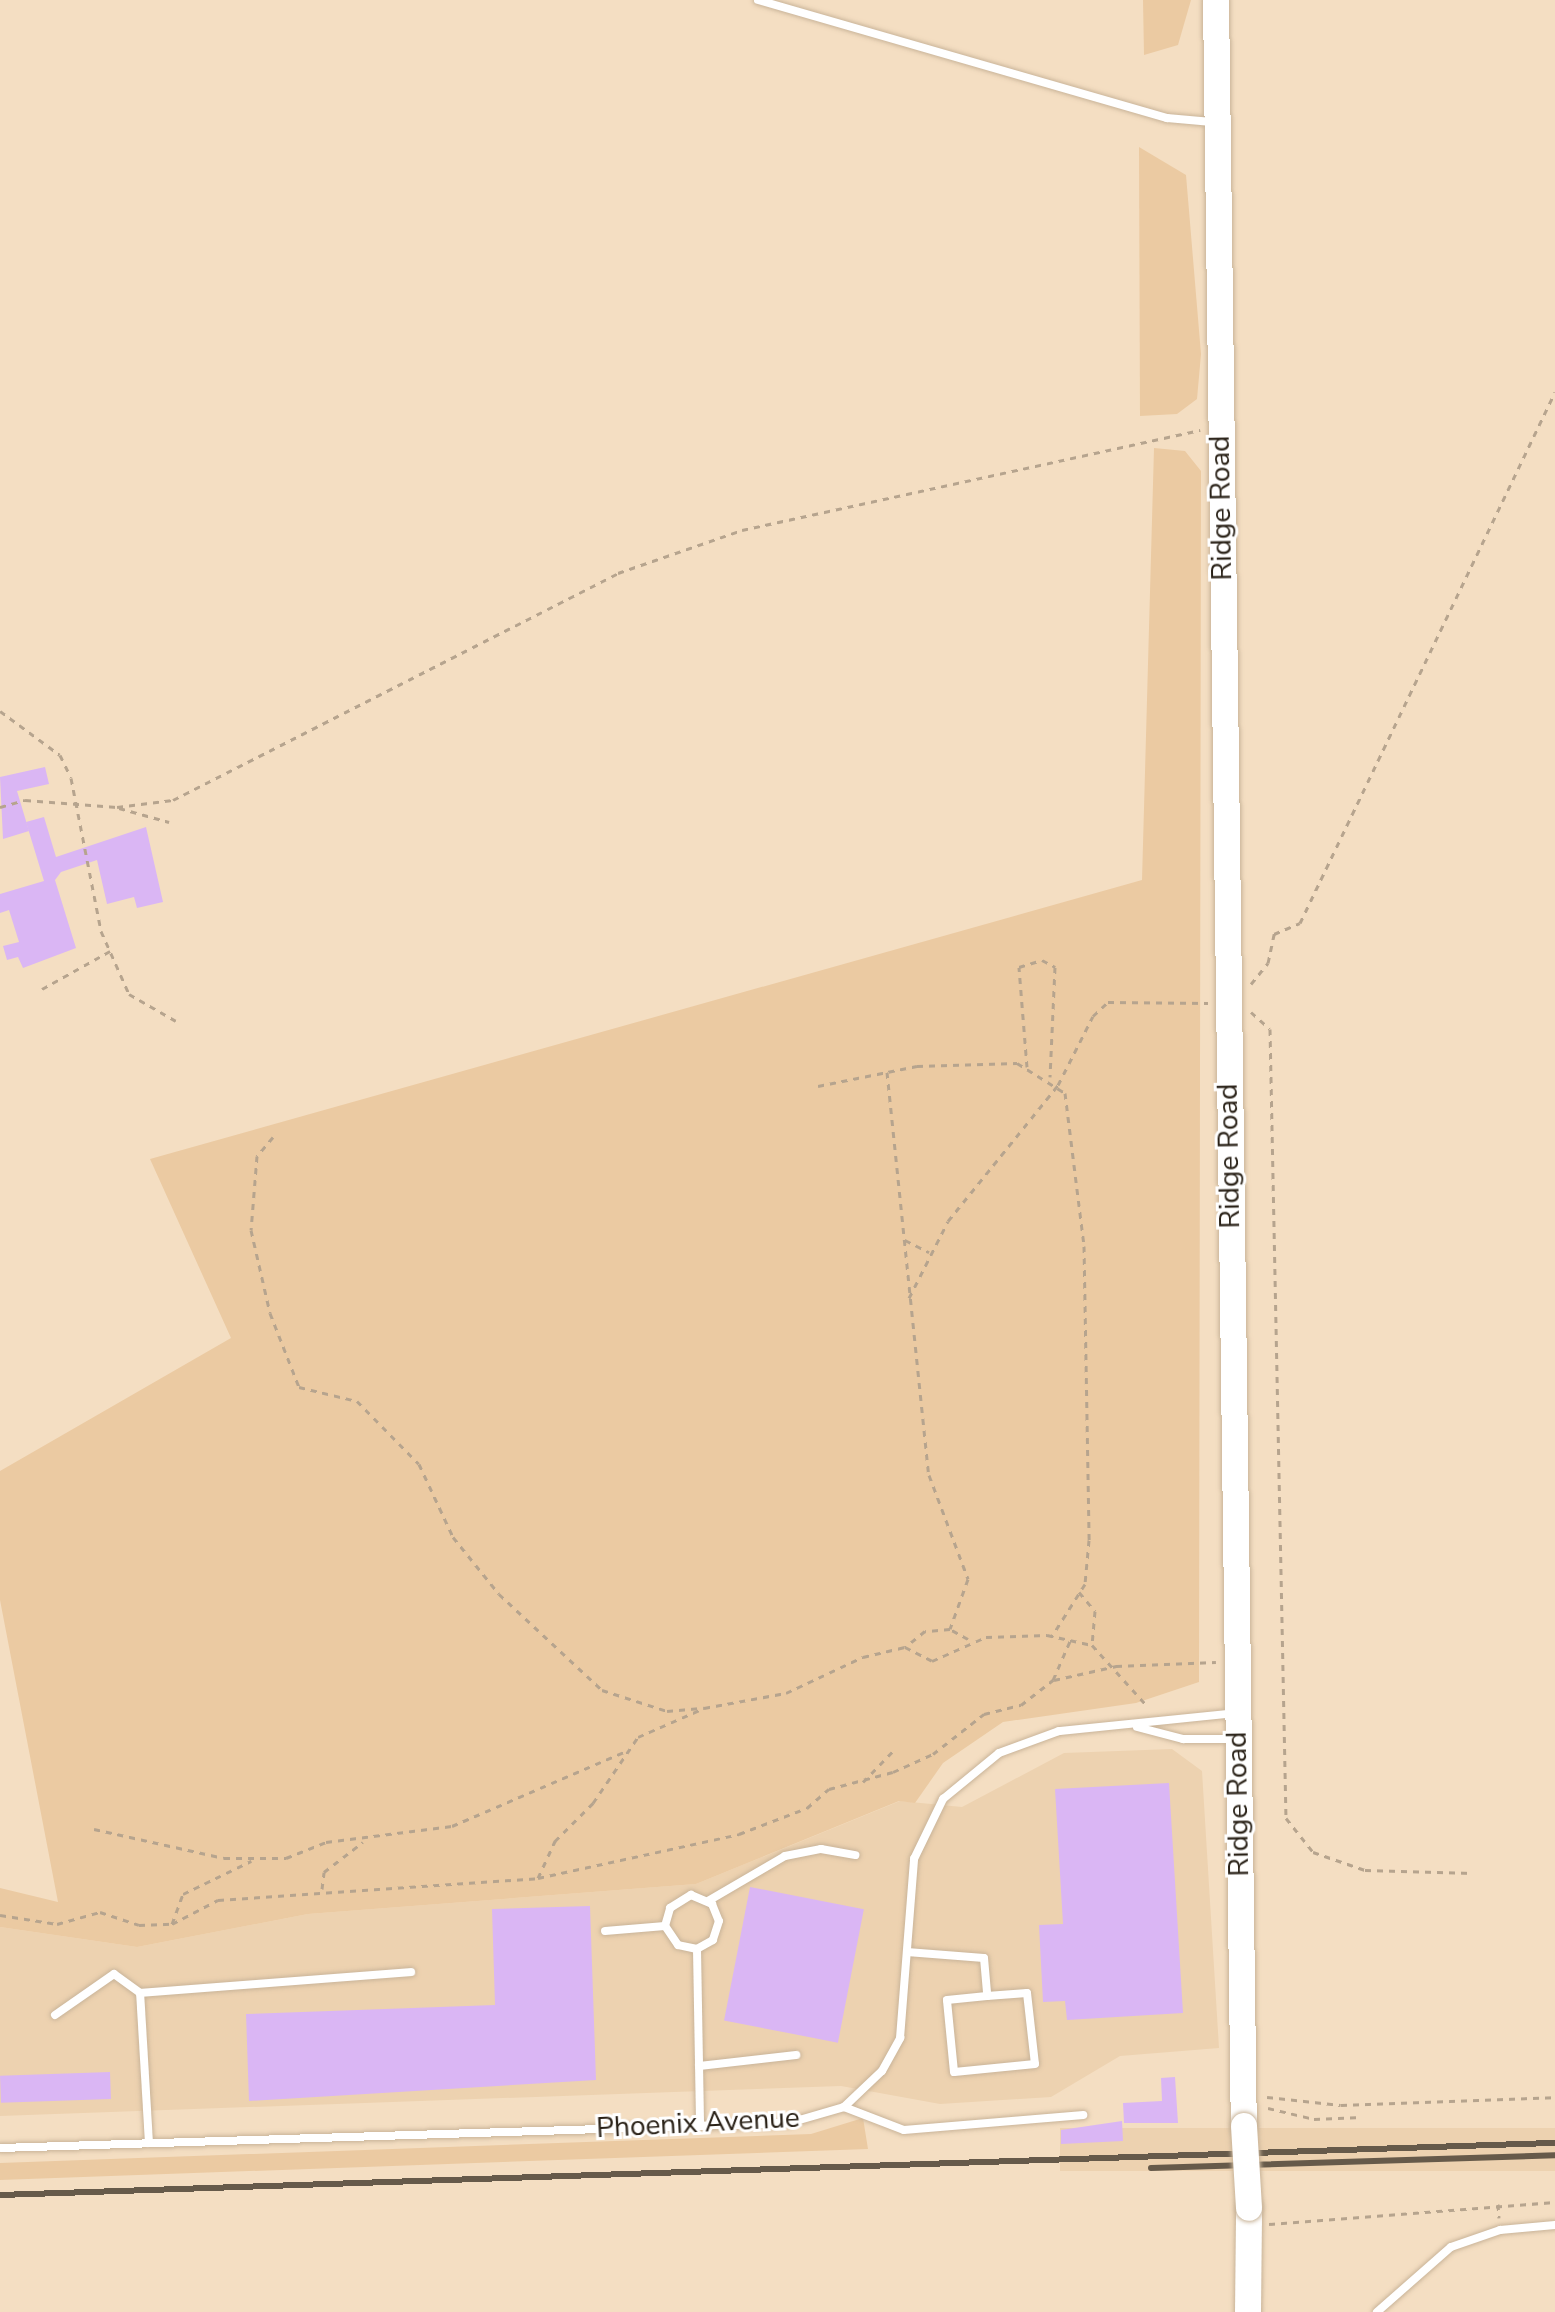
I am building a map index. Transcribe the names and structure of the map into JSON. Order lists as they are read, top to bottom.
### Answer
{
  "streets": {
    "main road": ["Ridge Road"],
    "lane": ["Phoenix Avenue"]
  },
  "crossings": [
    ["Ridge Road", "Phoenix Avenue"]
  ]
}
